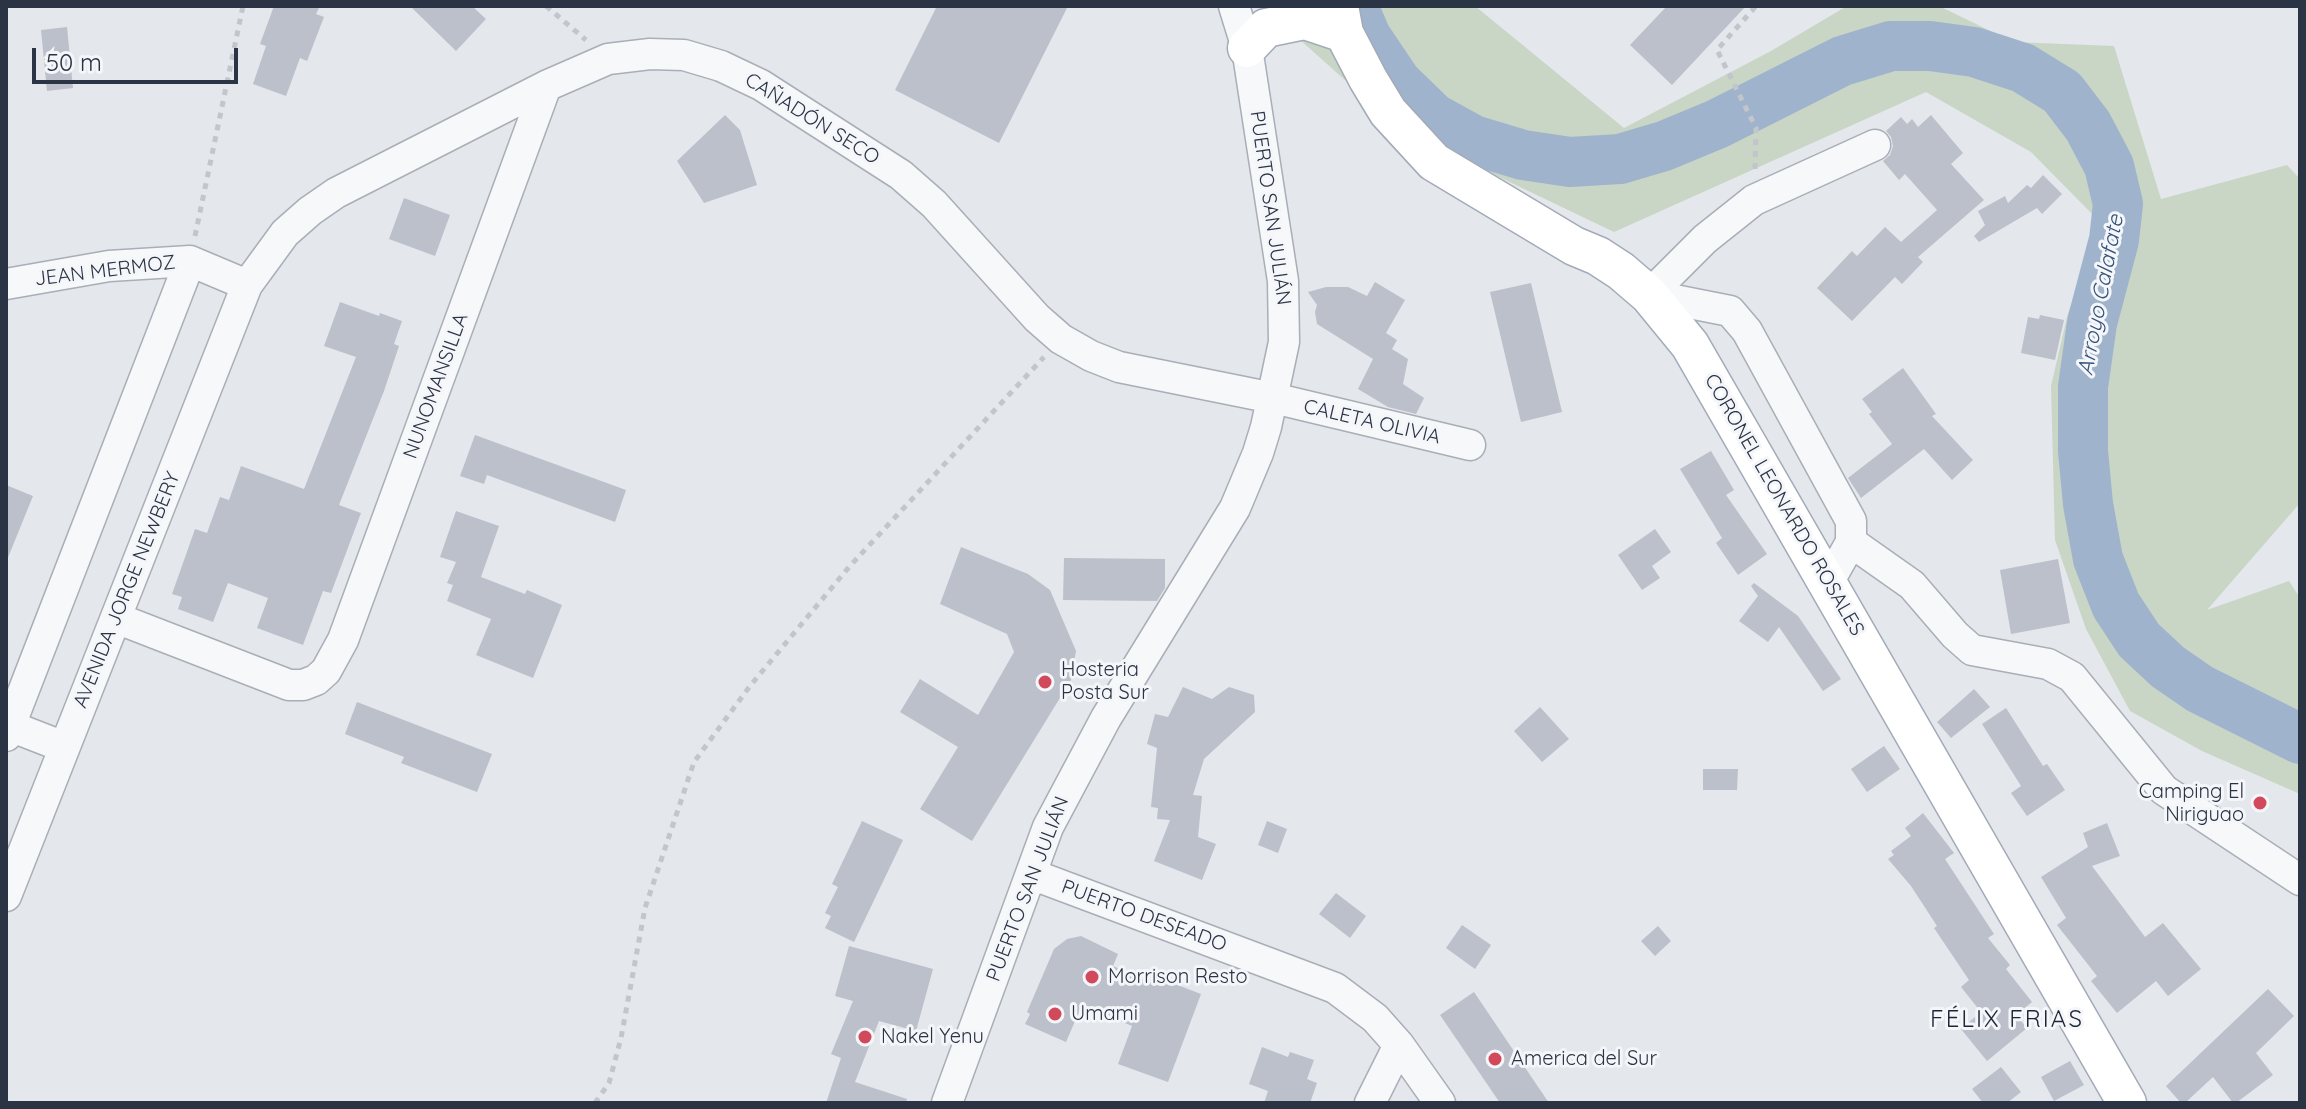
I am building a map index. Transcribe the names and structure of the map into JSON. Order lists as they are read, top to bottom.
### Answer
{
  "streets": {
    "main road": ["CORONEL LEONARDO ROSALES"],
    "street": [
      "CAÑADÓN SECO",
      "PUERTO SAN JULIÁN",
      "JEAN MERMOZ",
      "NUNOMANSILLA",
      "CALETA OLIVIA",
      "AVENIDA JORGE NEWBERY",
      "PUERTO DESEADO"
    ]
  },
  "crossings": [
    ["CAÑADÓN SECO", "PUERTO SAN JULIÁN"],
    ["CAÑADÓN SECO", "JEAN MERMOZ"],
    ["CAÑADÓN SECO", "NUNOMANSILLA"],
    ["CAÑADÓN SECO", "CALETA OLIVIA"],
    ["CAÑADÓN SECO", "AVENIDA JORGE NEWBERY"],
    ["PUERTO SAN JULIÁN", "CALETA OLIVIA"],
    ["PUERTO SAN JULIÁN", "PUERTO DESEADO"],
    ["JEAN MERMOZ", "AVENIDA JORGE NEWBERY"],
    ["NUNOMANSILLA", "AVENIDA JORGE NEWBERY"]
  ],
  "districts": ["FÉLIX FRIAS"],
  "water": ["Arroyo Calafate"],
  "places": [
    "Hosteria Posta Sur",
    "Camping El Niriguao",
    "Morrison Resto",
    "Umami",
    "Nakel Yenu",
    "America del Sur"
  ],
  "scale_bar": "50 m"
}
